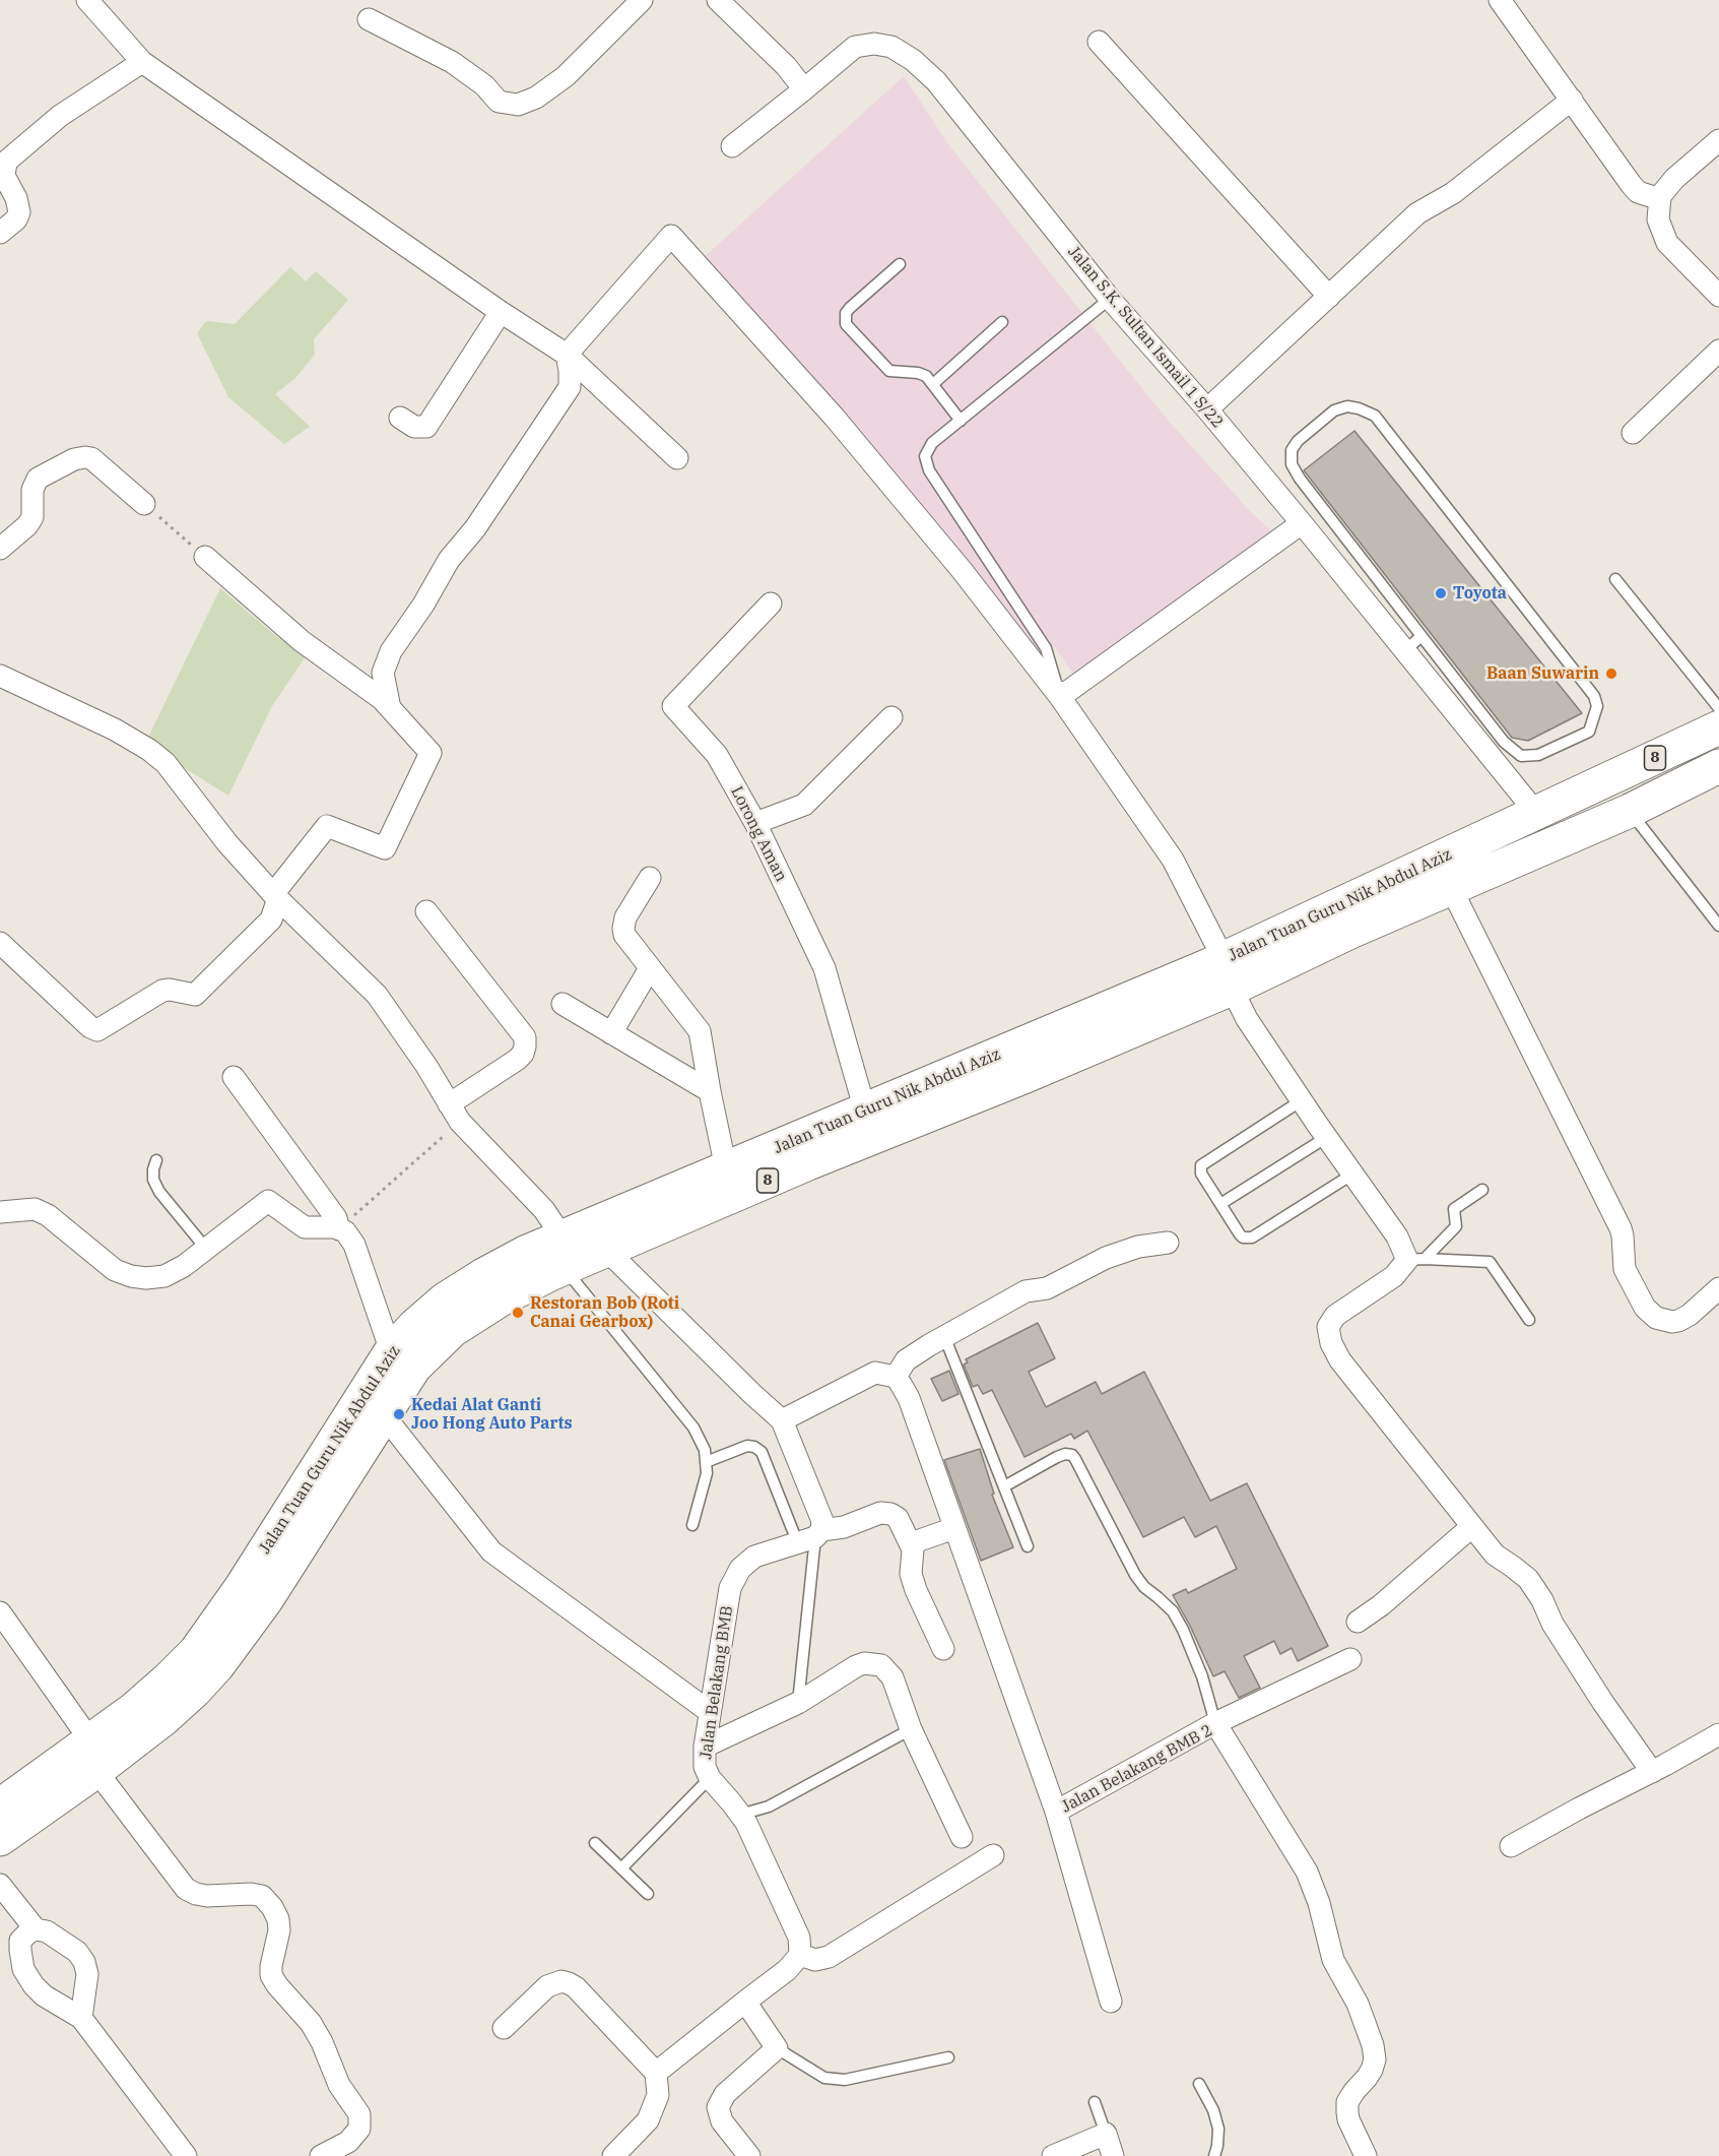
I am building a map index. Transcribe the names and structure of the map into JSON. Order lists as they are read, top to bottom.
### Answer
{
  "streets": {
    "main road": ["8", "Jalan Tuan Guru Nik Abdul Aziz"],
    "street": [
      "Jalan S.K. Sultan Ismail 1 S/22",
      "Lorong Aman",
      "Jalan Belakang BMB",
      "Jalan Belakang BMB 2"
    ]
  },
  "crossings": [
    ["Jalan S.K. Sultan Ismail 1 S/22", "Jalan Tuan Guru Nik Abdul Aziz"],
    ["Lorong Aman", "Jalan Tuan Guru Nik Abdul Aziz"]
  ],
  "places": [
    "Toyota",
    "Baan Suwarin",
    "Restoran Bob (Roti Canai Gearbox)",
    "Kedai Alat Ganti Joo Hong Auto Parts"
  ]
}
